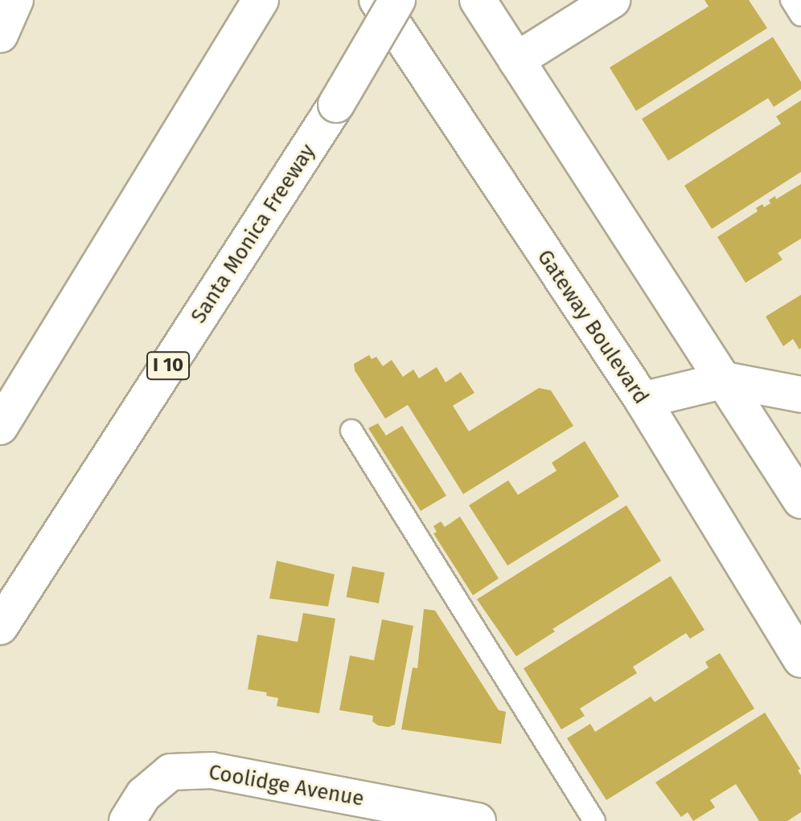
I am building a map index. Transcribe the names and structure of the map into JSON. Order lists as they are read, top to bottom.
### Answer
{
  "streets": {
    "main road": [
      "Santa Monica Freeway",
      "Gateway Boulevard",
      "I 10",
      "Coolidge Avenue"
    ]
  }
}
